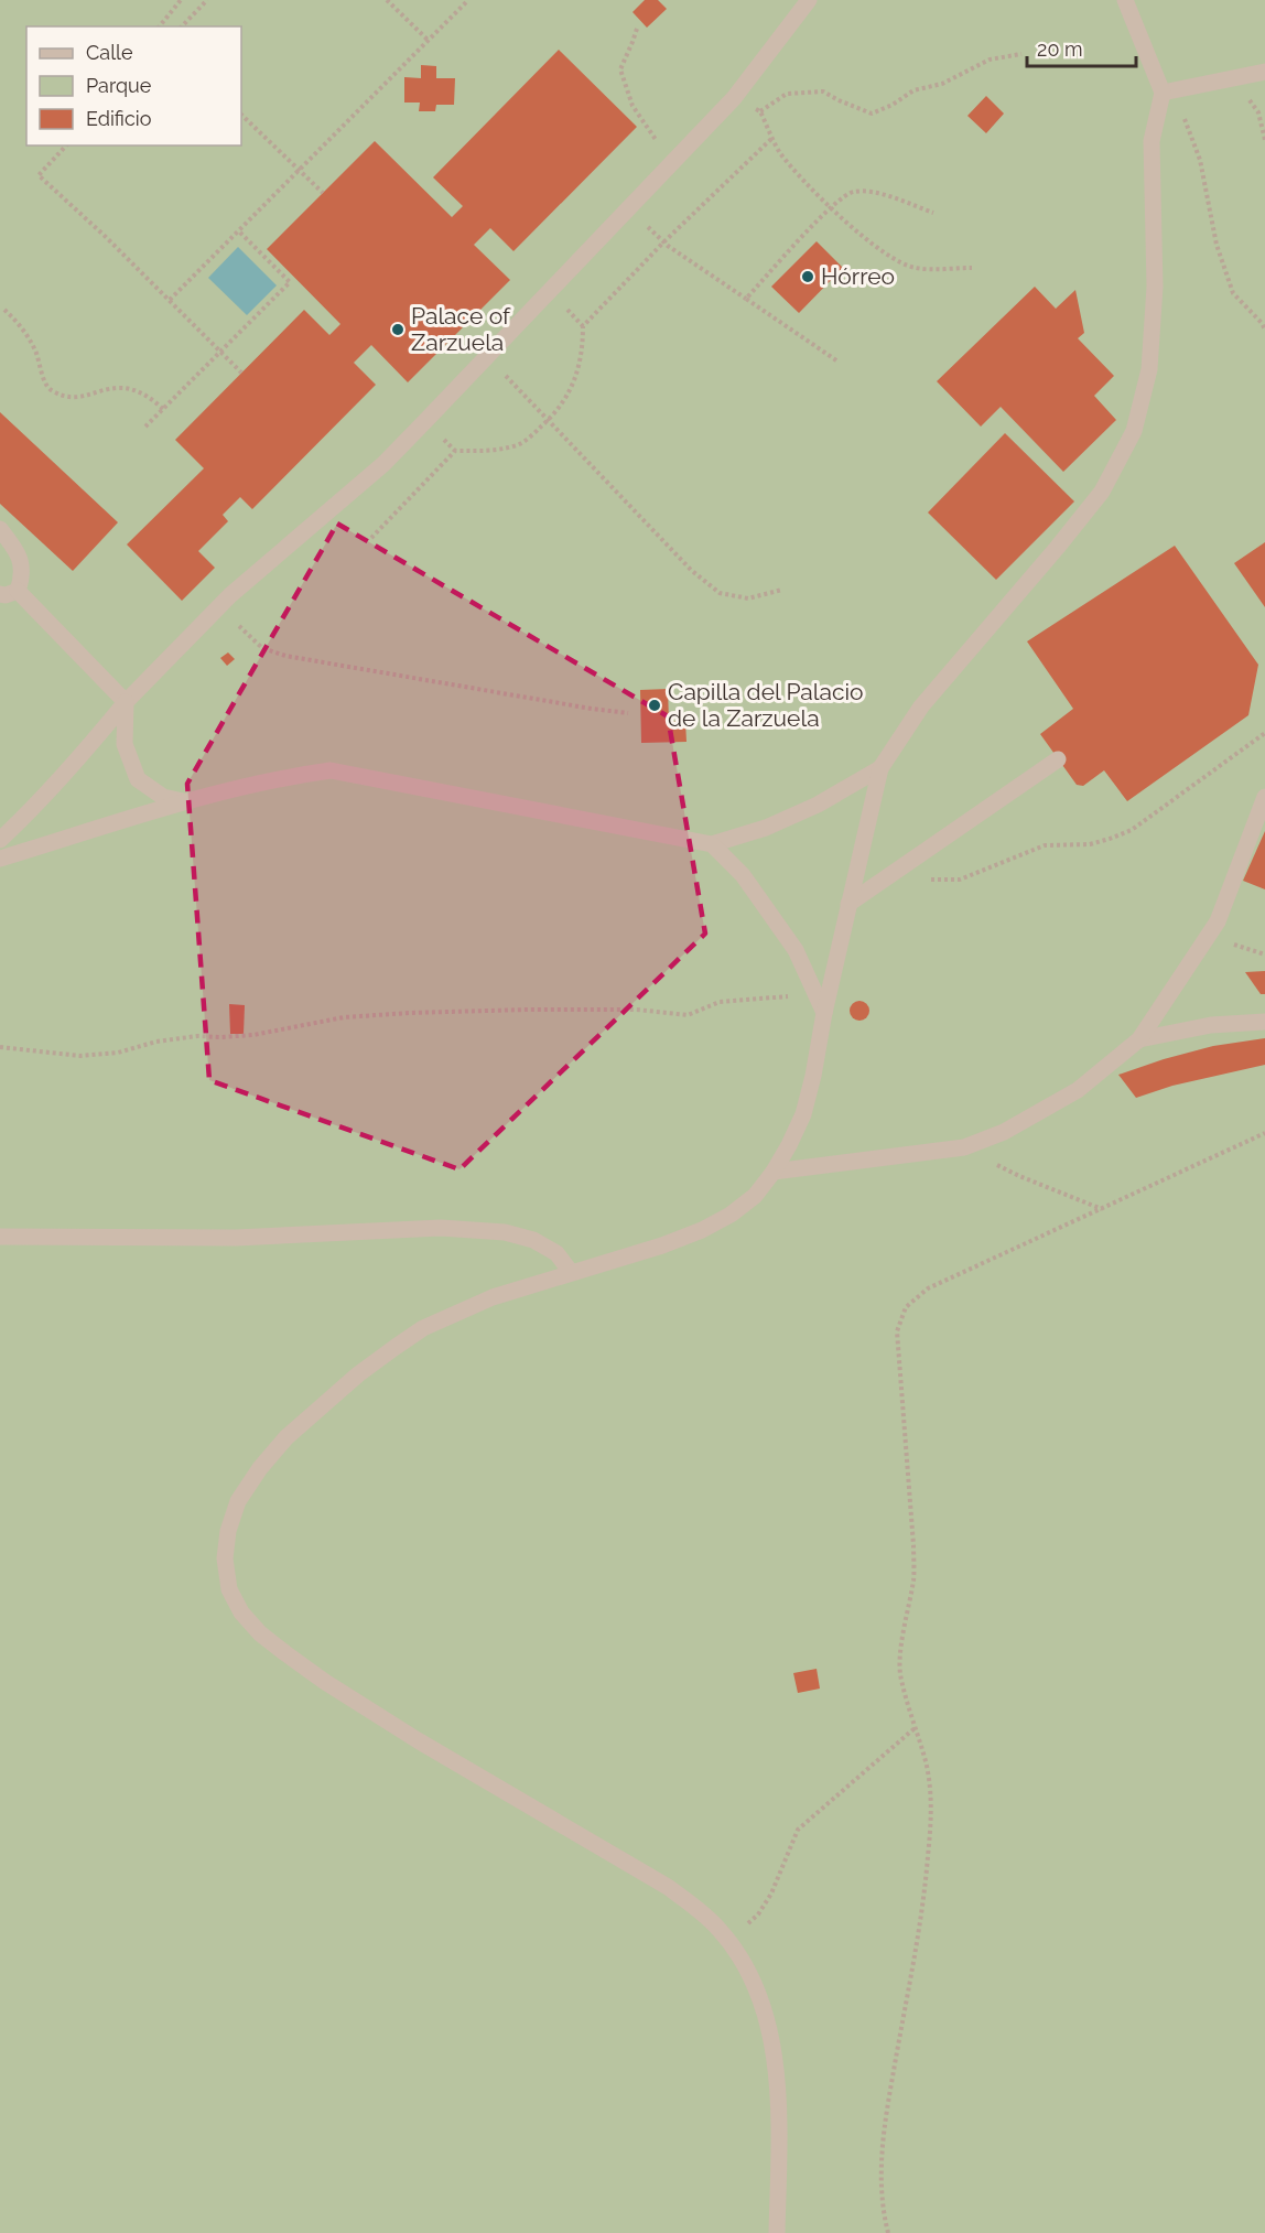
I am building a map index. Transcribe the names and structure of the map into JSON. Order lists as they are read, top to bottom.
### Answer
{
  "places": ["Hórreo", "Palace of Zarzuela", "Capilla del Palacio de la Zarzuela"],
  "legend": ["Calle", "Parque", "Edificio"],
  "scale_bar": "20 m"
}
